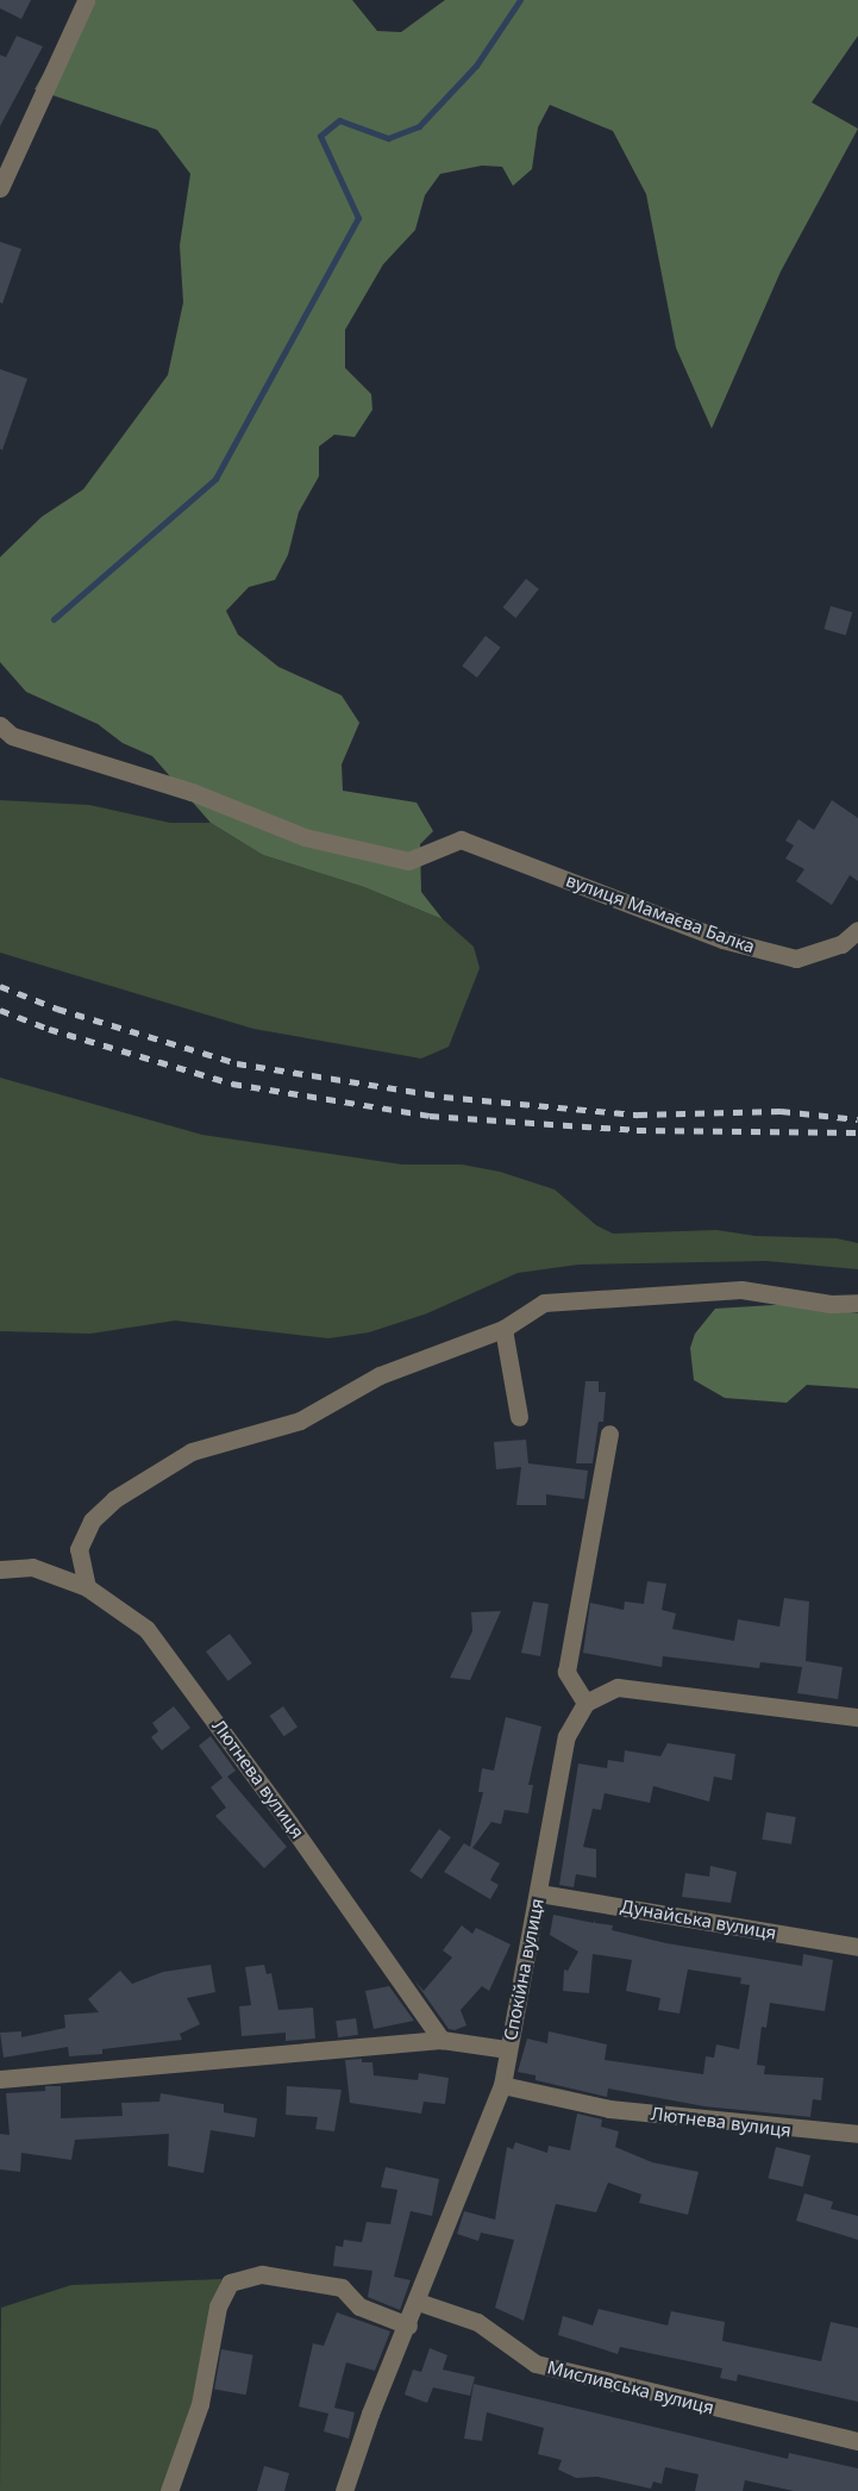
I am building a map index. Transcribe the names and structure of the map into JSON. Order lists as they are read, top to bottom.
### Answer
{
  "streets": {
    "street": [
      "вулиця Мамаєва Балка",
      "Лютнева вулиця",
      "Дунайська вулиця",
      "Спокійна вулиця",
      "Мисливська вулиця"
    ]
  },
  "crossings": [
    ["Лютнева вулиця", "Спокійна вулиця"],
    ["Дунайська вулиця", "Спокійна вулиця"],
    ["Спокійна вулиця", "Мисливська вулиця"]
  ]
}
